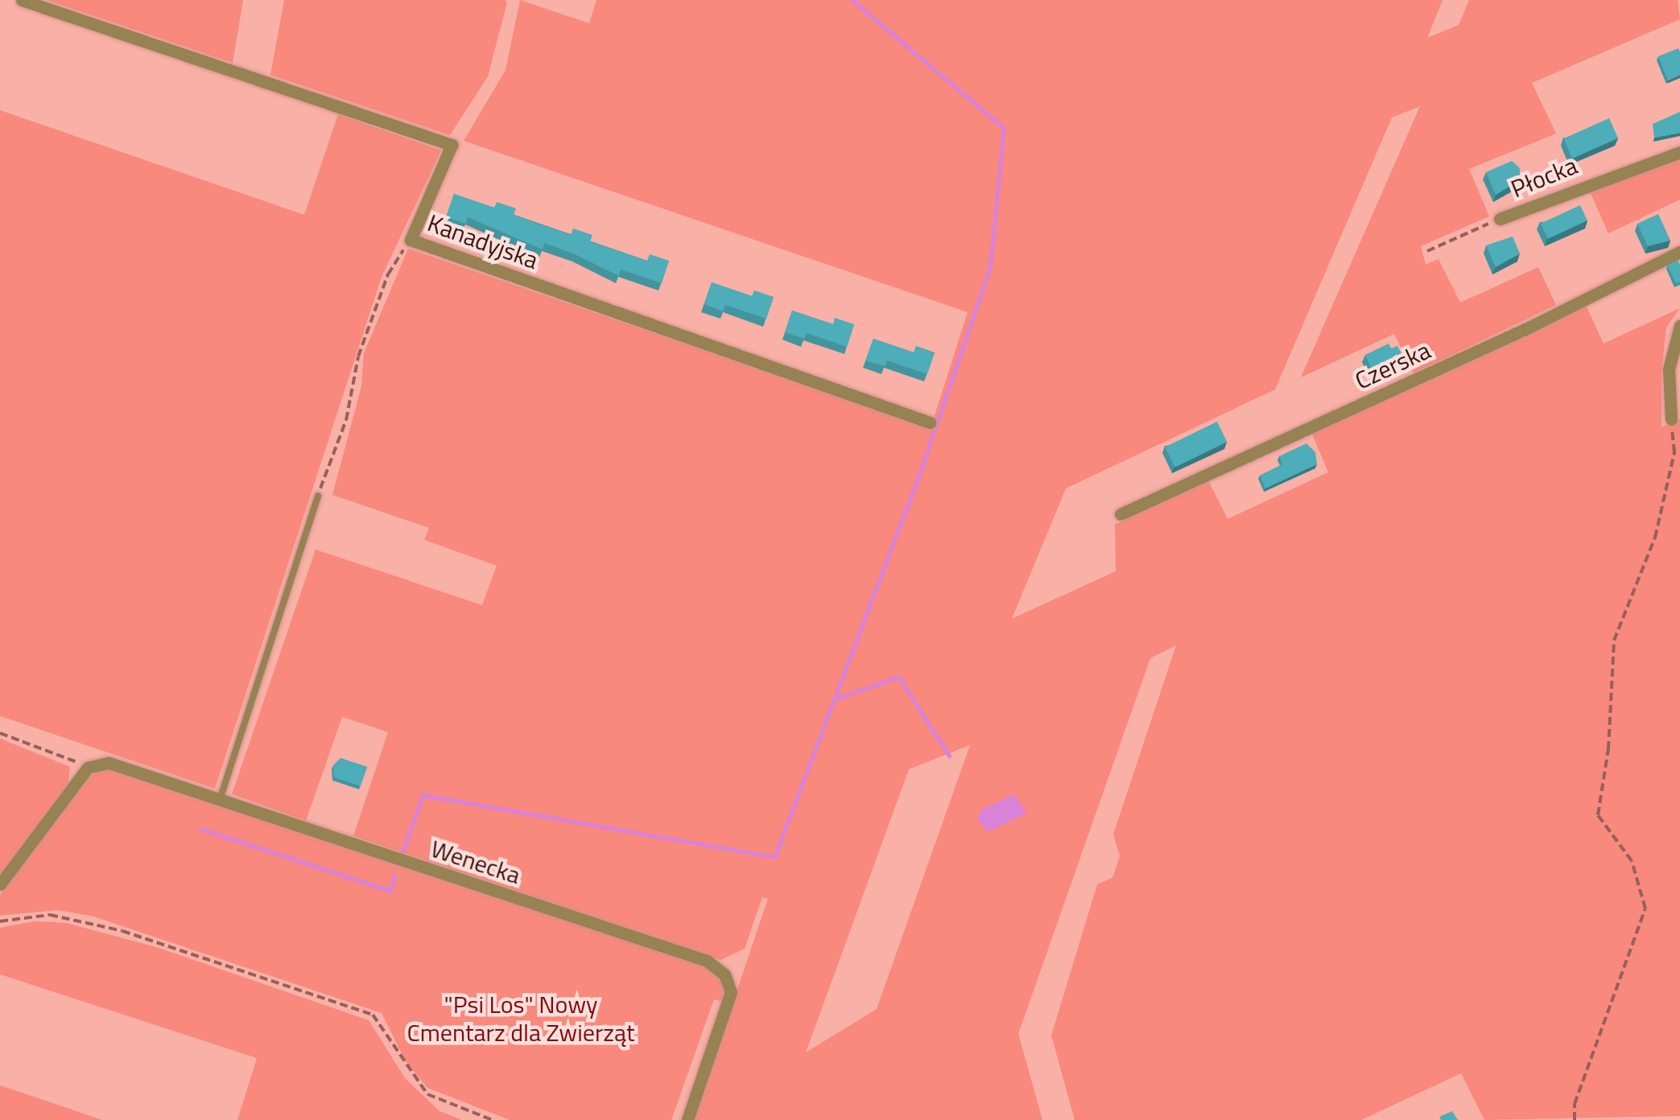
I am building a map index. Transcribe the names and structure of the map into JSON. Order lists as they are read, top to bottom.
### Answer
{
  "streets": {
    "street": [
      "Płocka",
      "Kanadyjska",
      "Czerska",
      "Wenecka"
    ]
  },
  "parks": ["\"Psi Los\" Nowy Cmentarz dla Zwierząt"]
}
